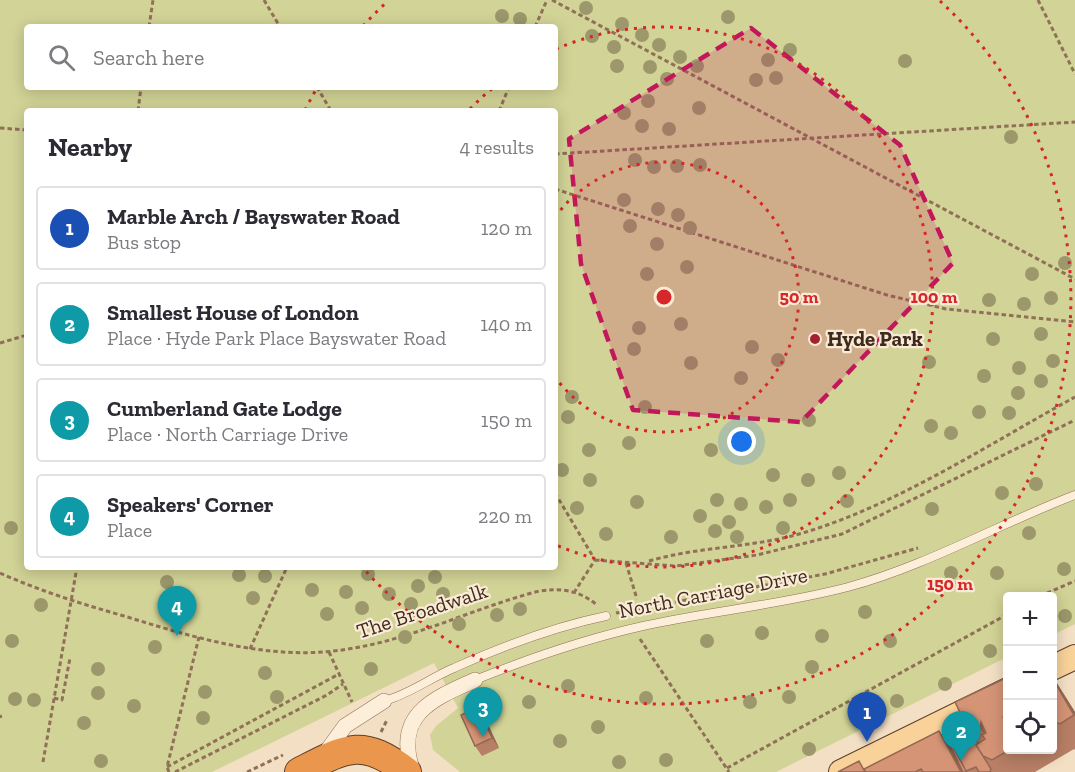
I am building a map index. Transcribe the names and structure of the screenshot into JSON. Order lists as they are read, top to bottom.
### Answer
{
  "streets": {
    "street": ["North Carriage Drive"],
    "path": ["The Broadwalk"]
  },
  "places": ["Hyde Park"],
  "page": {
    "search": "Search here",
    "heading": ["Nearby", "4 results"],
    "list": [
      {
        "mark": "1",
        "name": "Marble Arch / Bayswater Road",
        "note": "Bus stop",
        "value": "120 m"
      },
      {
        "mark": "2",
        "name": "Smallest House of London",
        "note": "Place · Hyde Park Place Bayswater Road",
        "value": "140 m"
      },
      {
        "mark": "3",
        "name": "Cumberland Gate Lodge",
        "note": "Place · North Carriage Drive",
        "value": "150 m"
      },
      {
        "mark": "4",
        "name": "Speakers' Corner",
        "note": "Place",
        "value": "220 m"
      }
    ],
    "pins": [
      "4",
      "3",
      "1",
      "2"
    ],
    "map_buttons": ["+", "−"]
  },
  "rings": ["50 m", "100 m", "150 m"]
}
